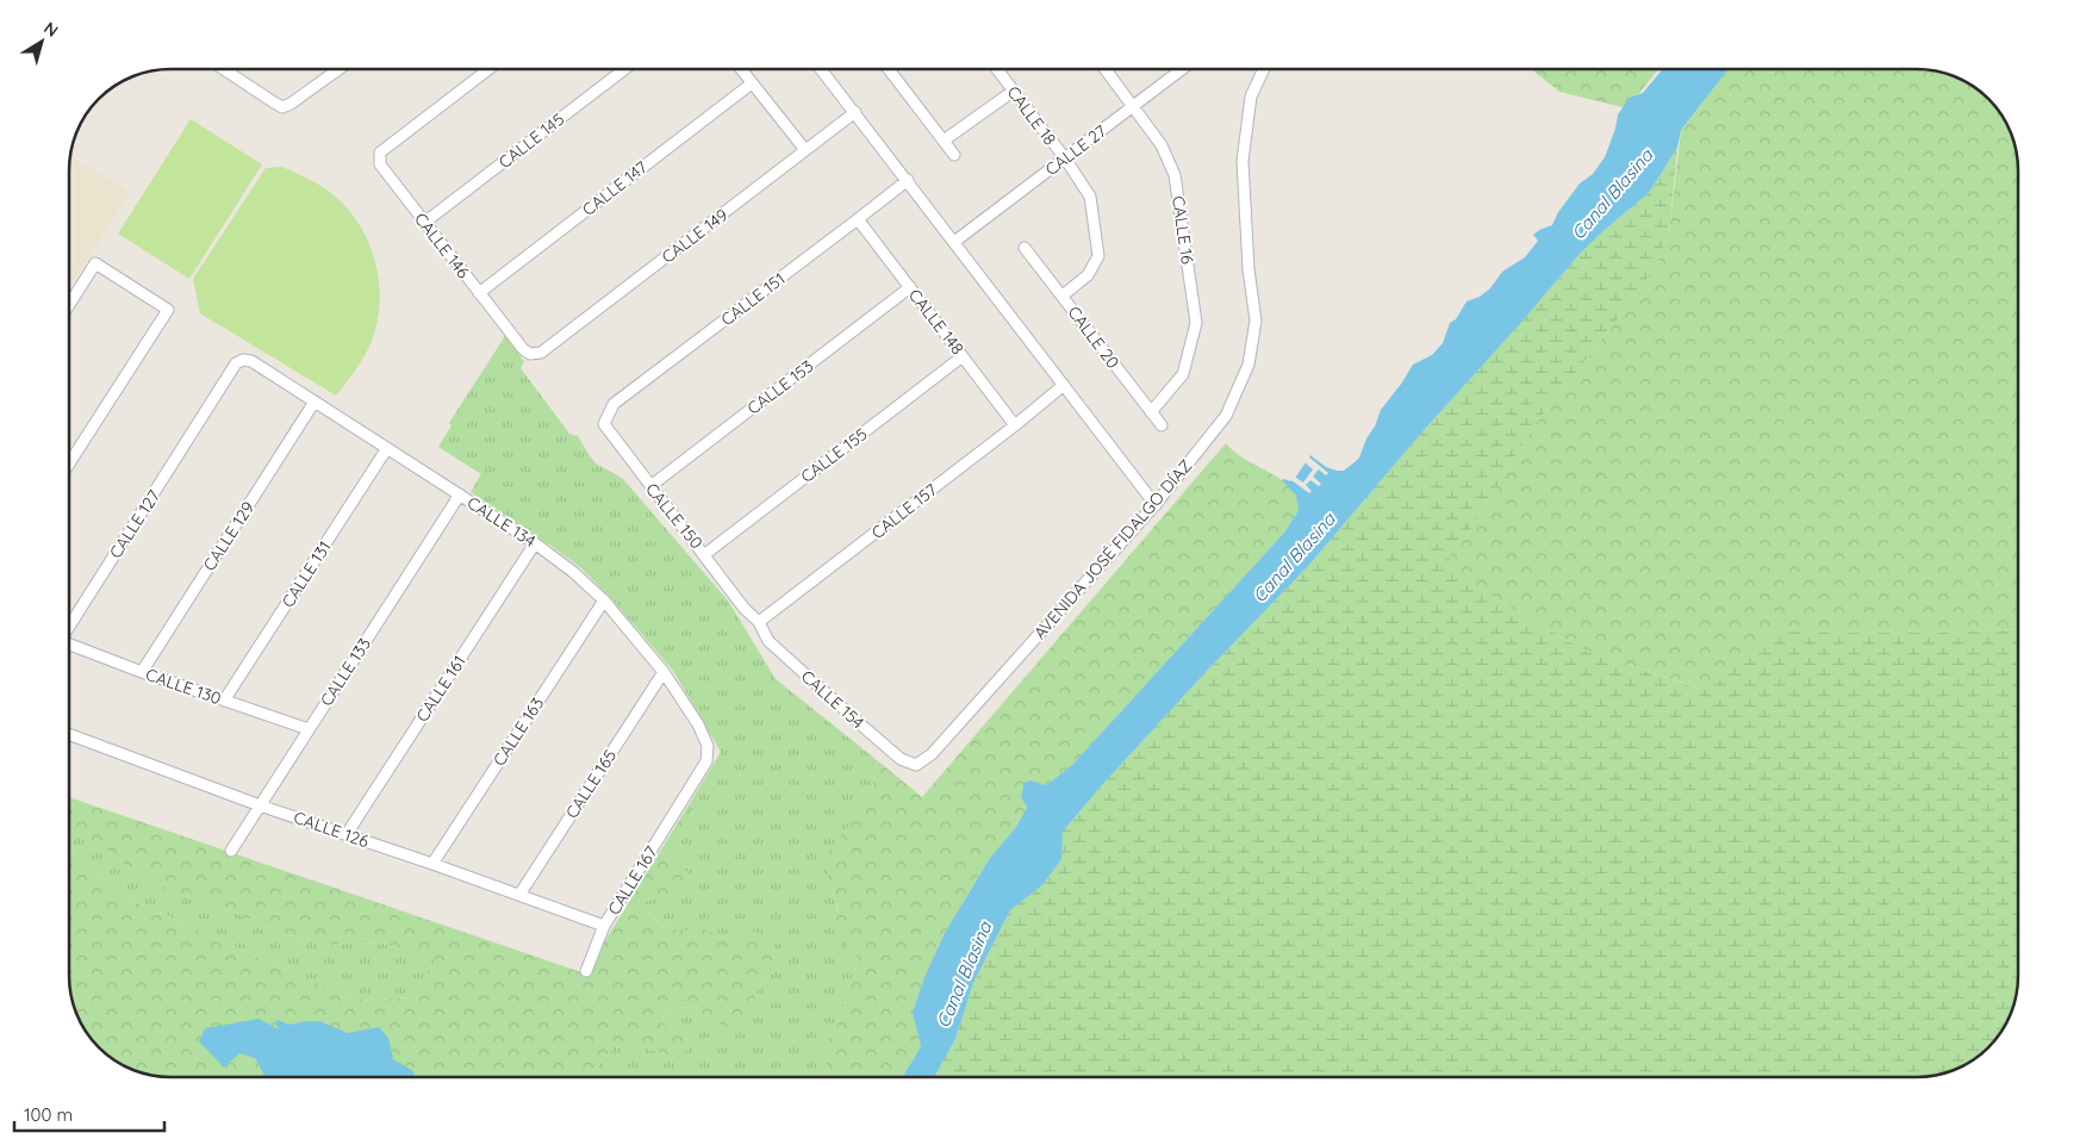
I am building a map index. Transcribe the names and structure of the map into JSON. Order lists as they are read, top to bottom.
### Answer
{
  "streets": {
    "street": [
      "CALLE 18",
      "CALLE 145",
      "CALLE 27",
      "CALLE 147",
      "CALLE 16",
      "CALLE 149",
      "CALLE 146",
      "CALLE 151",
      "CALLE 148",
      "CALLE 20",
      "CALLE 153",
      "CALLE 155",
      "CALLE 157",
      "CALLE 150",
      "CALLE 134",
      "CALLE 127",
      "CALLE 129",
      "AVENIDA JOSÉ FIDALGO DÍAZ",
      "CALLE 131",
      "CALLE 133",
      "CALLE 130",
      "CALLE 161",
      "CALLE 154",
      "CALLE 163",
      "CALLE 165",
      "CALLE 126",
      "CALLE 167"
    ]
  },
  "crossings": [
    ["CALLE 18", "CALLE 27"],
    ["CALLE 18", "CALLE 20"],
    ["CALLE 145", "CALLE 146"],
    ["CALLE 27", "CALLE 16"],
    ["CALLE 147", "CALLE 146"],
    ["CALLE 16", "CALLE 20"],
    ["CALLE 149", "CALLE 146"],
    ["CALLE 151", "CALLE 148"],
    ["CALLE 151", "CALLE 150"],
    ["CALLE 148", "CALLE 153"],
    ["CALLE 148", "CALLE 155"],
    ["CALLE 148", "CALLE 157"],
    ["CALLE 153", "CALLE 150"],
    ["CALLE 155", "CALLE 150"],
    ["CALLE 157", "CALLE 150"],
    ["CALLE 157", "CALLE 154"],
    ["CALLE 150", "CALLE 154"],
    ["CALLE 134", "CALLE 127"],
    ["CALLE 134", "CALLE 129"],
    ["CALLE 134", "CALLE 131"],
    ["CALLE 134", "CALLE 133"],
    ["CALLE 134", "CALLE 161"],
    ["CALLE 134", "CALLE 163"],
    ["CALLE 134", "CALLE 165"],
    ["CALLE 134", "CALLE 167"],
    ["CALLE 129", "CALLE 130"],
    ["AVENIDA JOSÉ FIDALGO DÍAZ", "CALLE 154"],
    ["CALLE 131", "CALLE 130"],
    ["CALLE 133", "CALLE 130"],
    ["CALLE 133", "CALLE 126"],
    ["CALLE 161", "CALLE 126"],
    ["CALLE 163", "CALLE 126"],
    ["CALLE 165", "CALLE 126"],
    ["CALLE 126", "CALLE 167"]
  ],
  "water": ["Canal Blasina"],
  "scale_bar": "100 m",
  "north": "top right"
}
